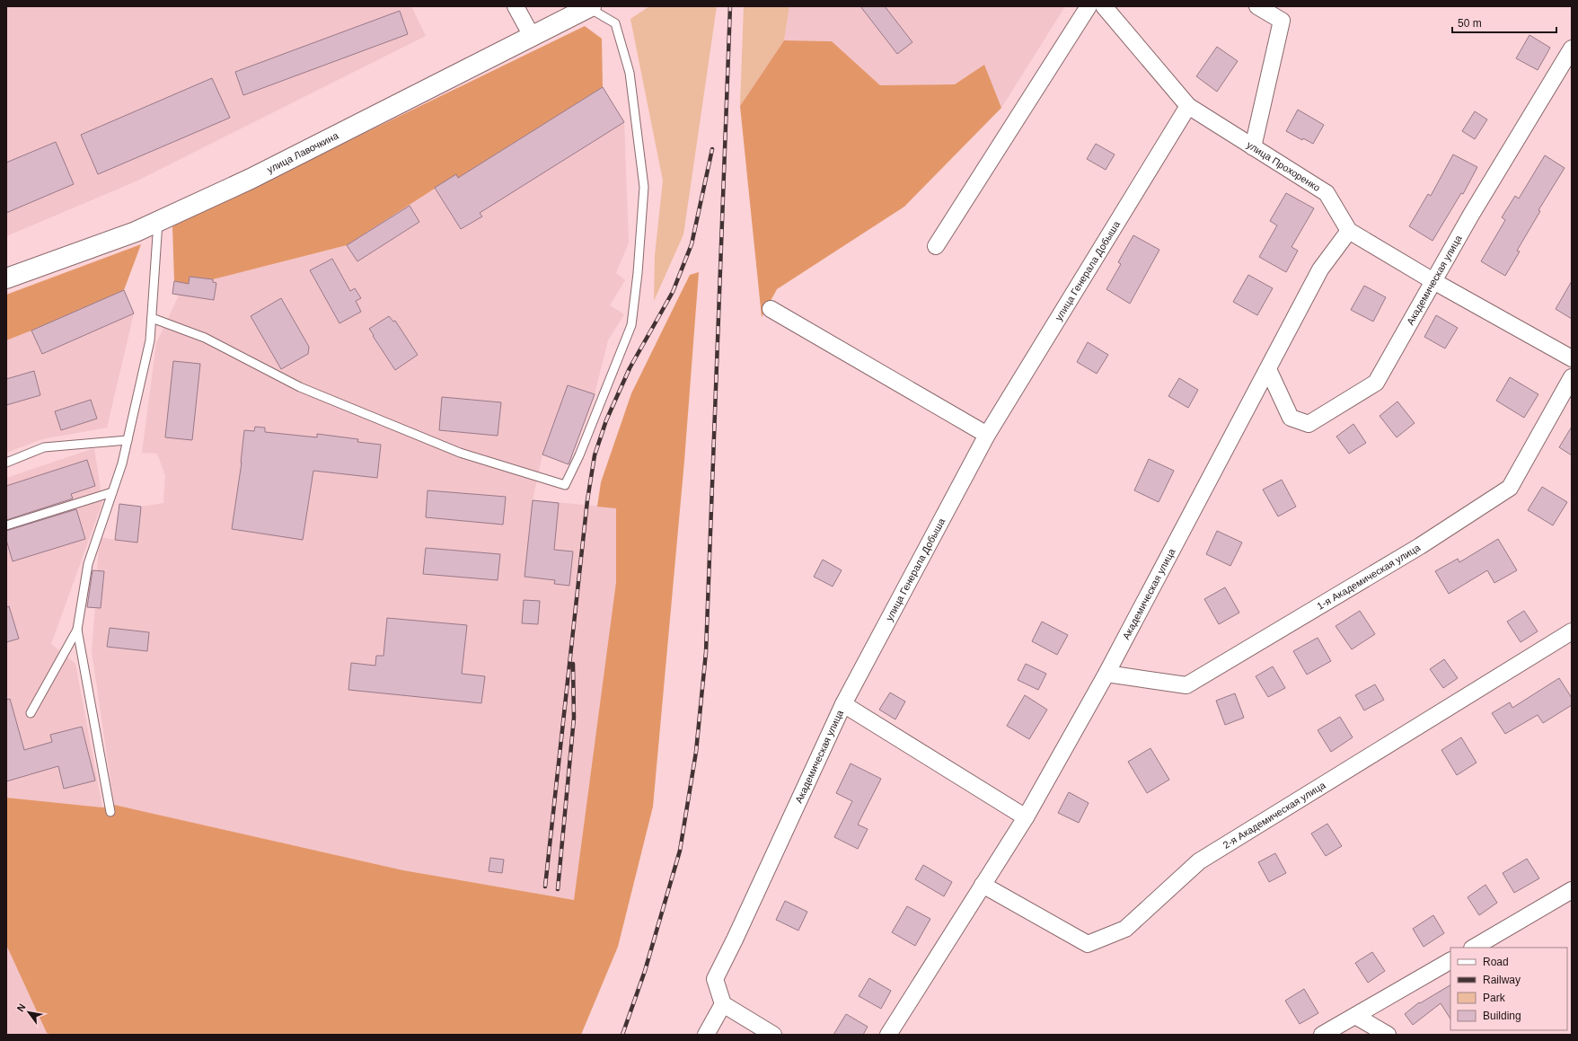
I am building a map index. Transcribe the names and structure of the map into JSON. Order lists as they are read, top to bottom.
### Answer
{
  "streets": {
    "main road": ["улица Лавочкина"],
    "street": [
      "улица Прохоренко",
      "улица Генерала Добыша",
      "Академическая улица",
      "1-я Академическая улица",
      "2-я Академическая улица"
    ]
  },
  "crossings": [
    ["улица Прохоренко", "улица Генерала Добыша"],
    ["улица Прохоренко", "Академическая улица"],
    ["улица Генерала Добыша", "Академическая улица"],
    ["Академическая улица", "1-я Академическая улица"],
    ["Академическая улица", "2-я Академическая улица"]
  ],
  "legend": [
    "Road",
    "Railway",
    "Park",
    "Building"
  ],
  "scale_bar": "50 m",
  "north": "top left"
}
